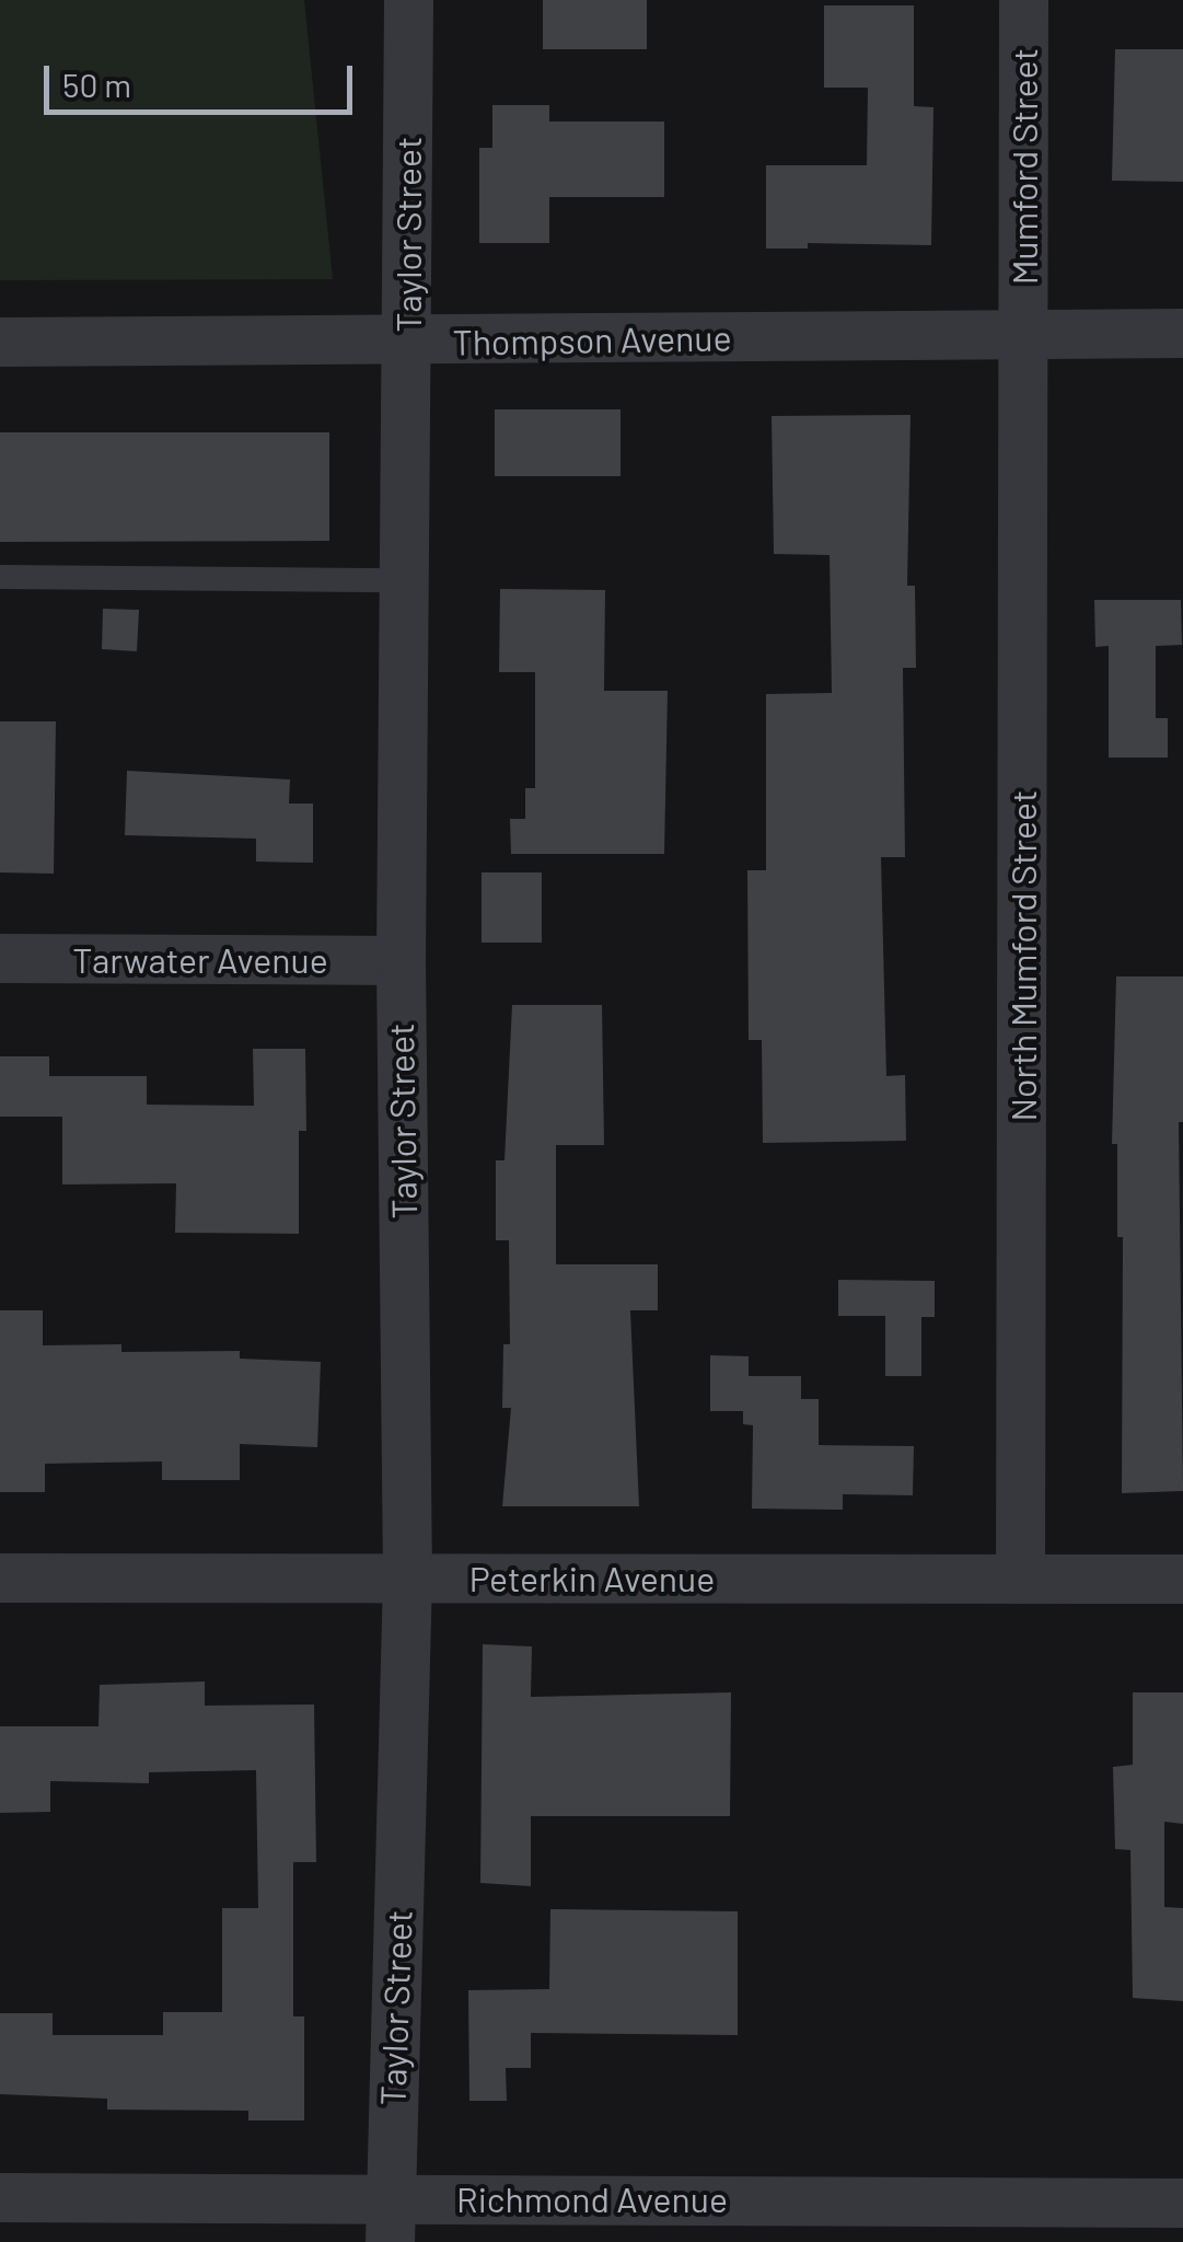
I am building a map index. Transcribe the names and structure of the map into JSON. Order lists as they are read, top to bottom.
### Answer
{
  "streets": {
    "street": [
      "Mumford Street",
      "Taylor Street",
      "Thompson Avenue",
      "North Mumford Street",
      "Tarwater Avenue",
      "Peterkin Avenue",
      "Richmond Avenue"
    ]
  },
  "crossings": [
    ["Mumford Street", "Thompson Avenue"],
    ["Mumford Street", "North Mumford Street"],
    ["Taylor Street", "Thompson Avenue"],
    ["Taylor Street", "Tarwater Avenue"],
    ["Taylor Street", "Peterkin Avenue"],
    ["Taylor Street", "Richmond Avenue"],
    ["Thompson Avenue", "North Mumford Street"],
    ["North Mumford Street", "Peterkin Avenue"]
  ],
  "scale_bar": "50 m"
}
